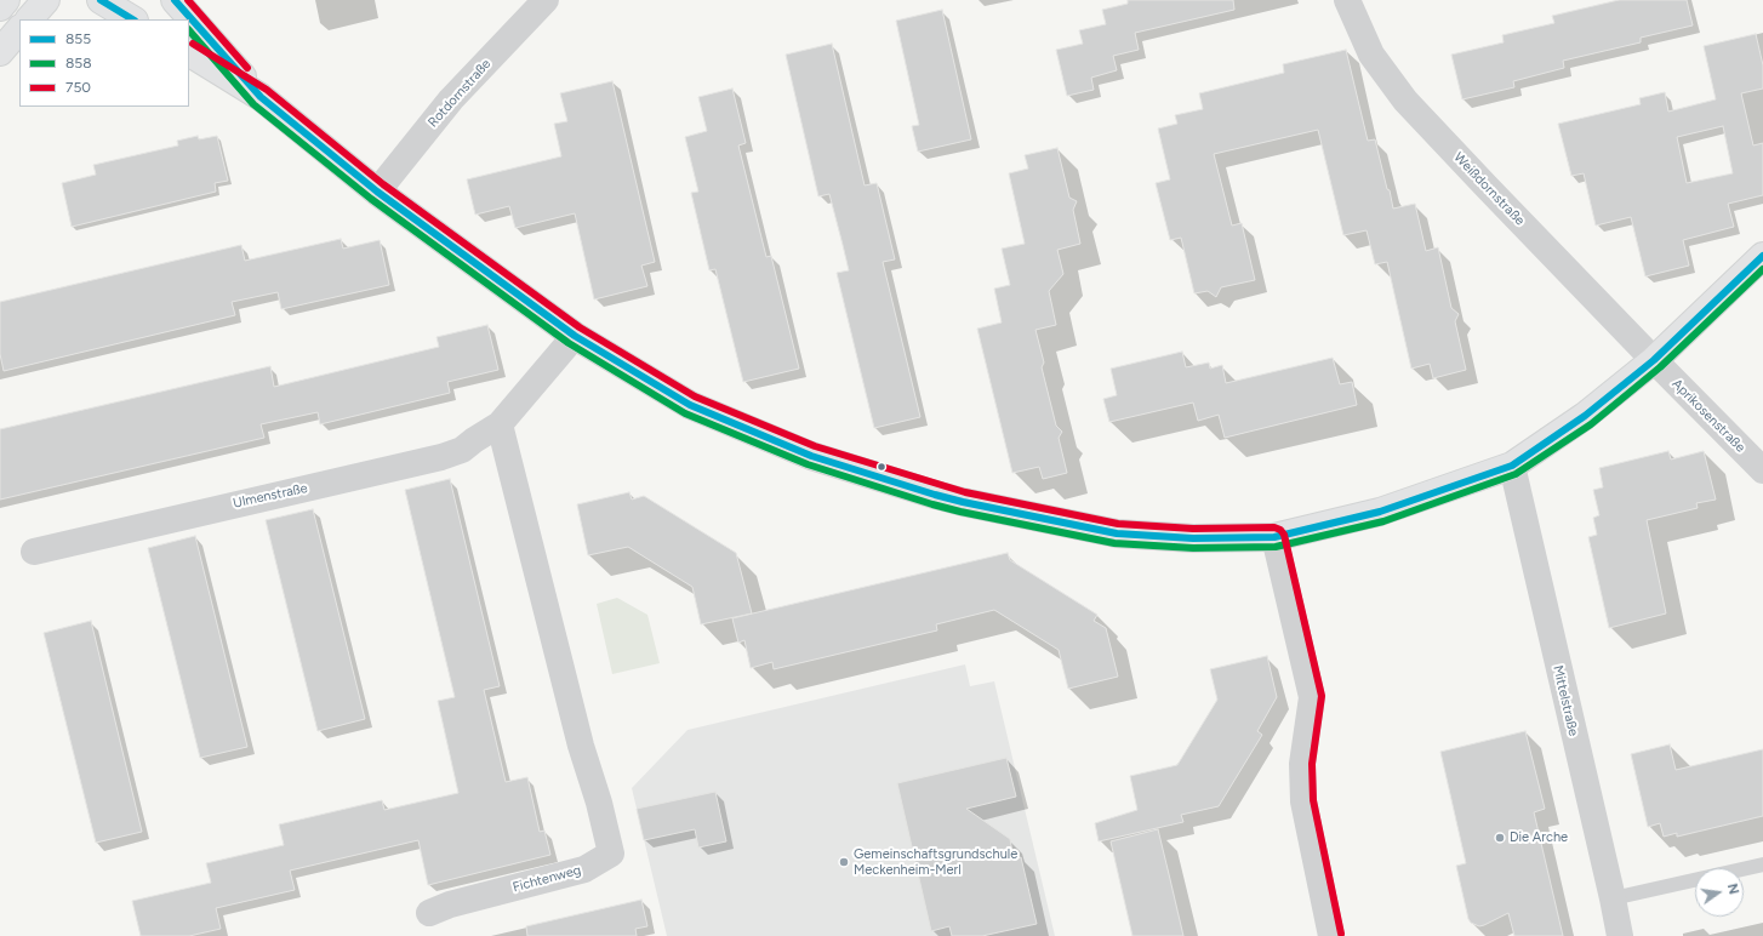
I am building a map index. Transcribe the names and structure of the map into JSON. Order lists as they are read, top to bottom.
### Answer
{
  "streets": {
    "street": [
      "Rotdornstraße",
      "Weißdornstraße",
      "Aprikosenstraße",
      "Ulmenstraße",
      "Mittelstraße",
      "Fichtenweg"
    ]
  },
  "crossings": [
    ["Weißdornstraße", "Aprikosenstraße"],
    ["Ulmenstraße", "Fichtenweg"]
  ],
  "places": ["Die Arche", "Gemeinschaftsgrundschule Meckenheim-Merl"],
  "lines": ["transit line 855", "transit line 750", "transit line 858"],
  "legend": ["855", "858", "750"],
  "north": "right"
}
